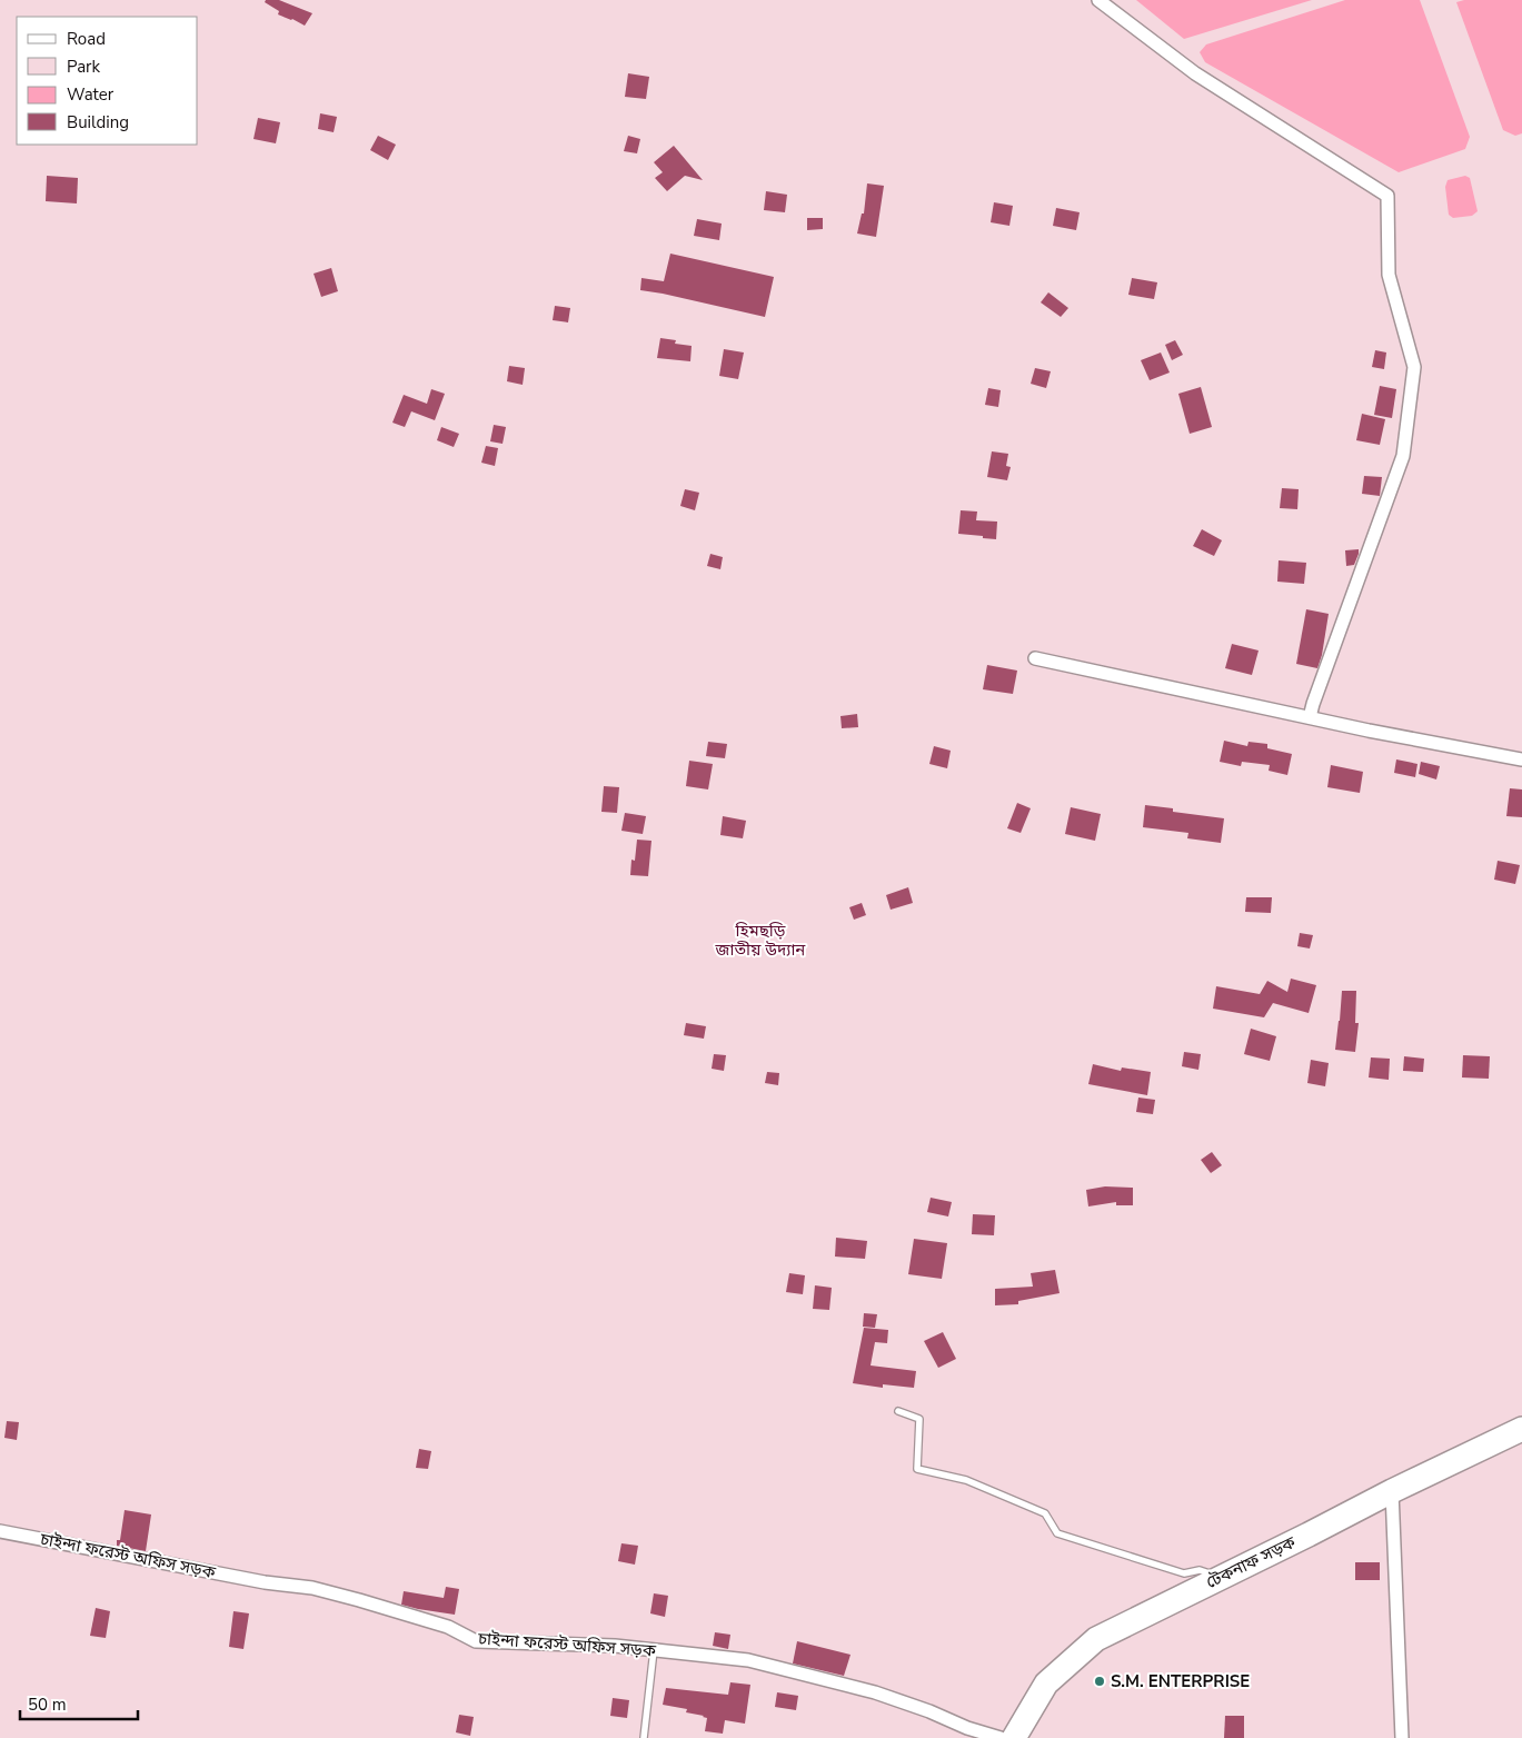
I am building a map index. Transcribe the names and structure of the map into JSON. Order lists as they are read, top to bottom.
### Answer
{
  "streets": {
    "highway": ["টেকনাফ সড়ক"],
    "street": ["চাইন্দা ফরেস্ট অফিস সড়ক"]
  },
  "parks": ["হিমছড়ি জাতীয় উদ্যান"],
  "places": ["S.M. ENTERPRISE"],
  "legend": [
    "Road",
    "Park",
    "Water",
    "Building"
  ],
  "scale_bar": "50 m"
}
